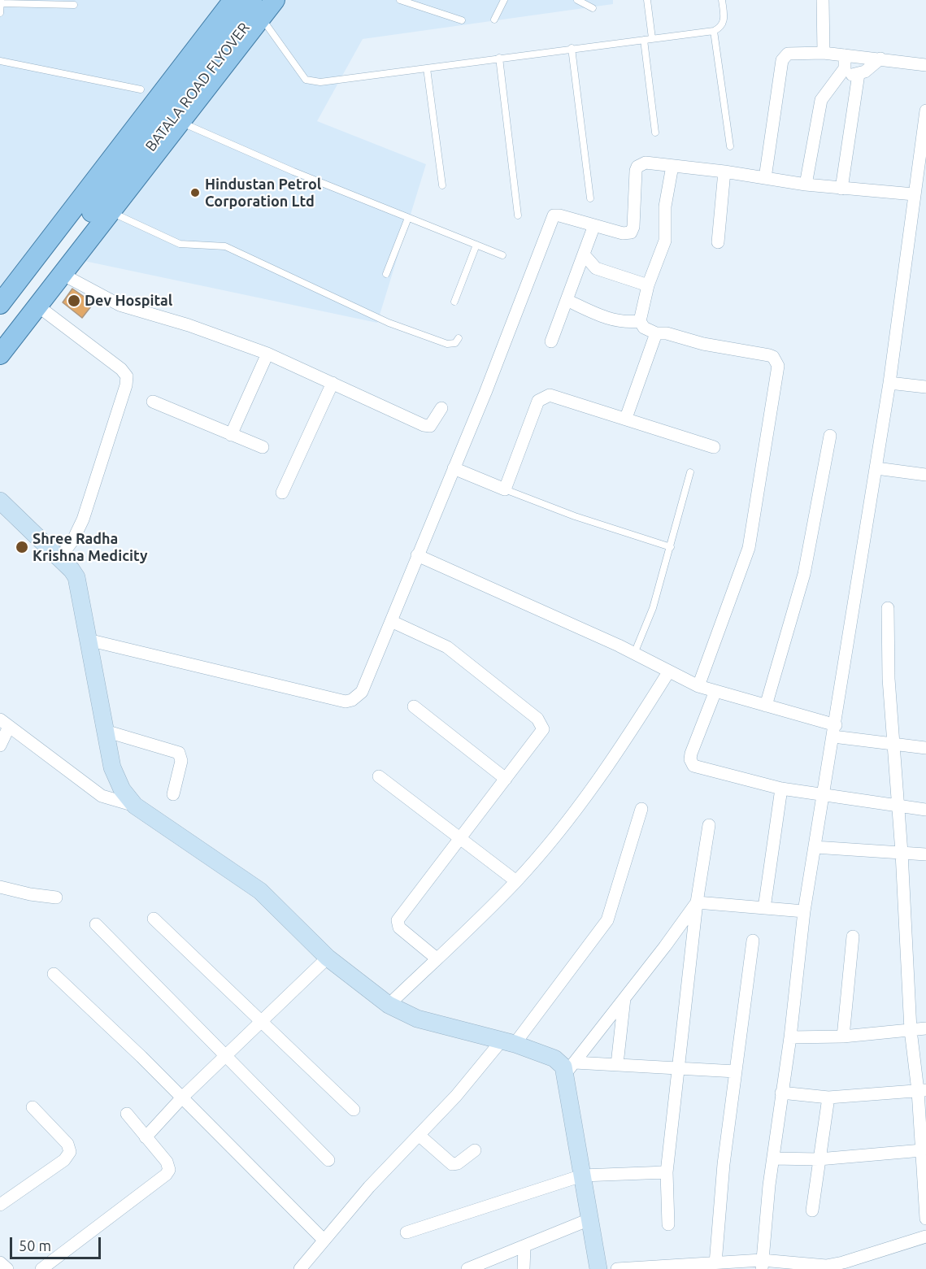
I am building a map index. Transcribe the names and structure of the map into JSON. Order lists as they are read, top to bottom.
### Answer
{
  "streets": {
    "main road": ["BATALA ROAD FLYOVER"]
  },
  "places": ["Hindustan Petrol Corporation Ltd", "Dev Hospital", "Shree Radha Krishna Medicity"],
  "scale_bar": "50 m"
}
